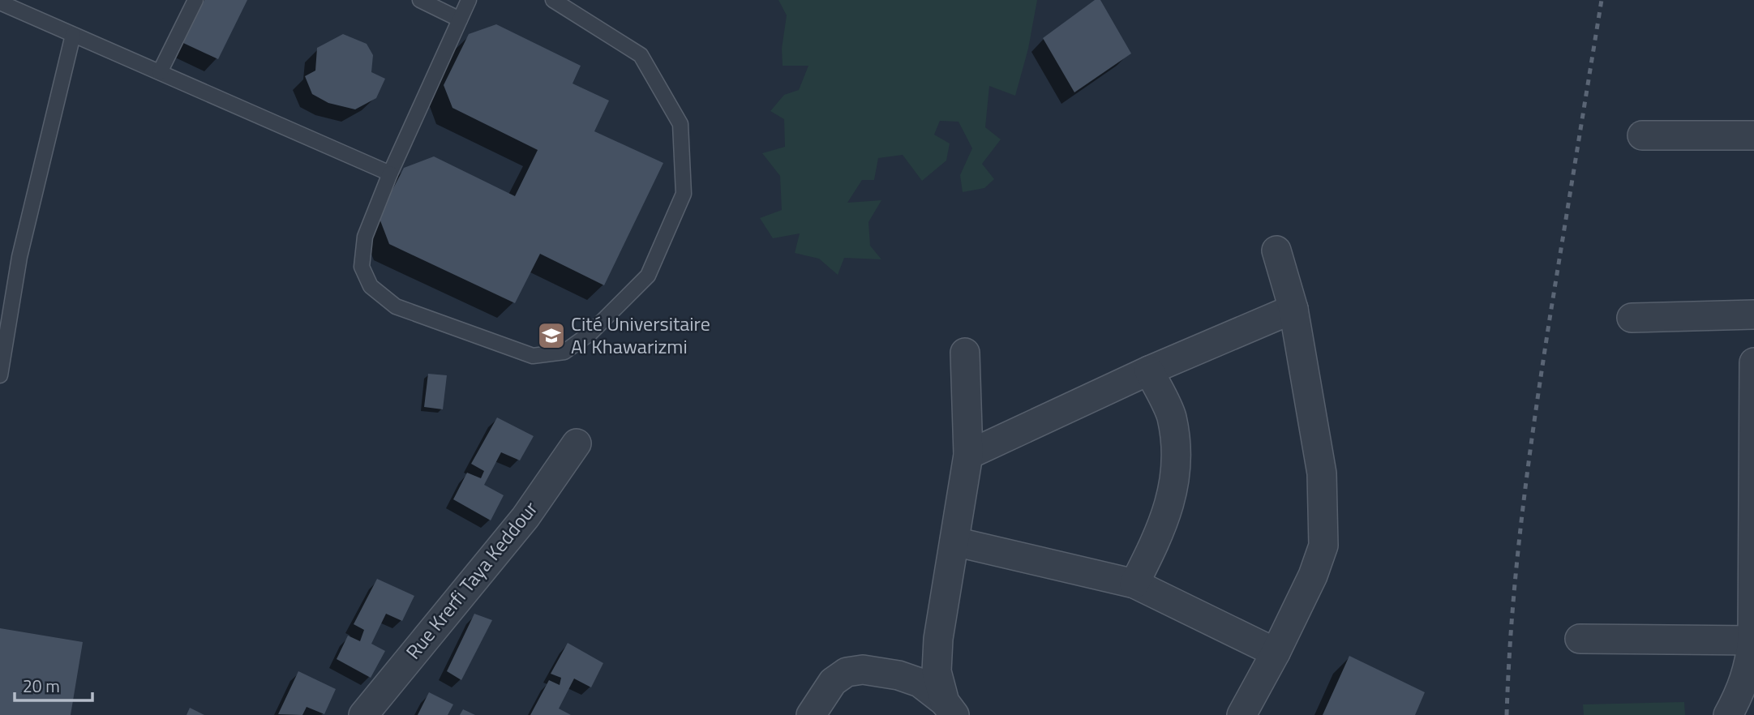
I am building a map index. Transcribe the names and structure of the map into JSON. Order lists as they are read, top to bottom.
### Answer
{
  "streets": {
    "street": ["Rue Krerfi Taya Keddour"]
  },
  "places": {
    "school or university": ["Cité Universitaire Al Khawarizmi"]
  },
  "scale_bar": "20 m"
}
